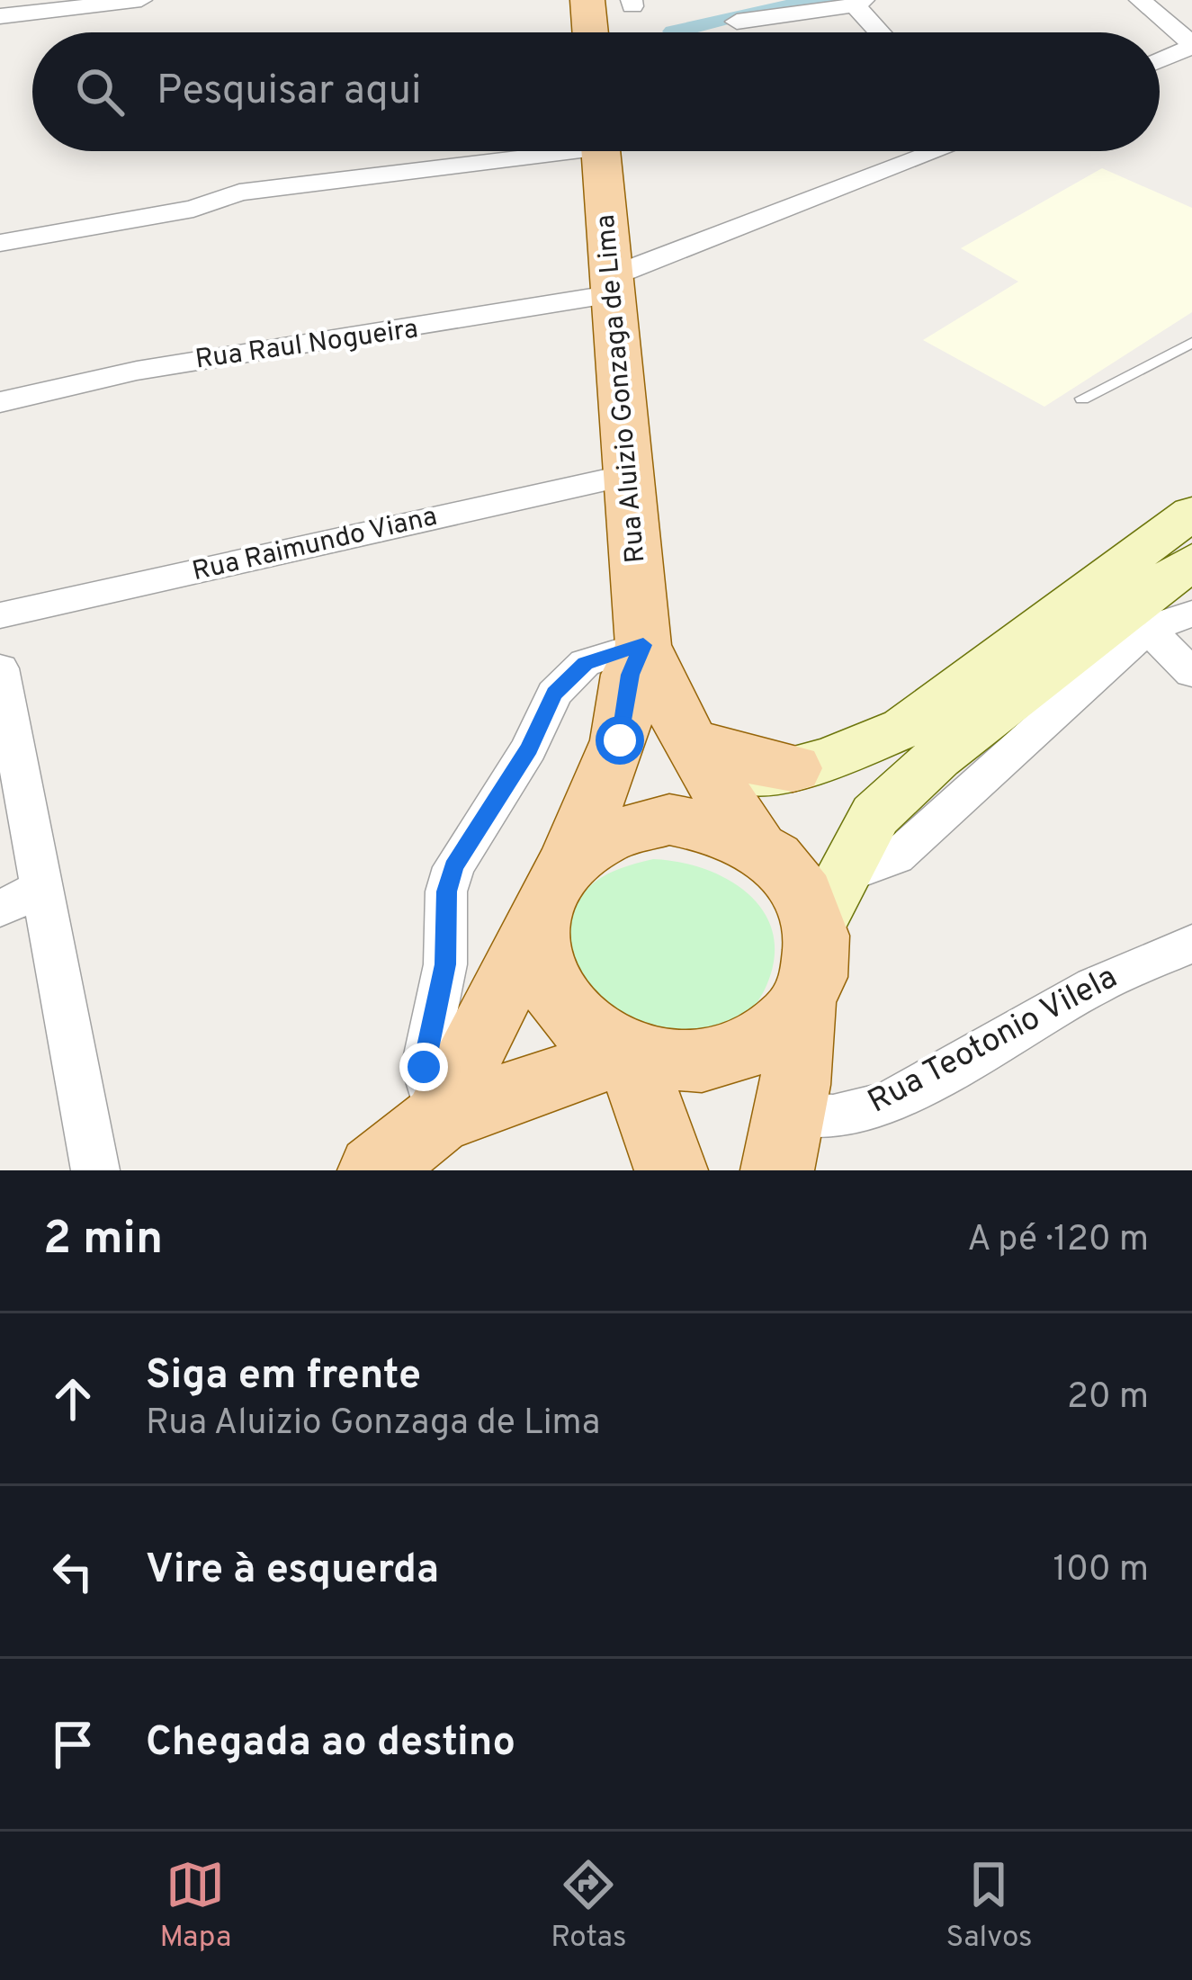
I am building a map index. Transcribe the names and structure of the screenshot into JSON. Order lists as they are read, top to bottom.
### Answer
{
  "streets": {
    "main road": ["Rua Aluizio Gonzaga de Lima"],
    "street": ["Rua Raul Nogueira", "Rua Raimundo Viana", "Rua Teotonio Vilela"]
  },
  "crossings": [
    ["Rua Raul Nogueira", "Rua Aluizio Gonzaga de Lima"],
    ["Rua Aluizio Gonzaga de Lima", "Rua Raimundo Viana"]
  ],
  "page": {
    "search": "Pesquisar aqui",
    "heading": ["2 min", "A pé · 120 m"],
    "list": [
      ["Siga em frente", "Rua Aluizio Gonzaga de Lima", "20 m"],
      ["Vire à esquerda", "100 m"],
      "Chegada ao destino"
    ],
    "nav": ["Mapa", "Rotas", "Salvos"]
  }
}
